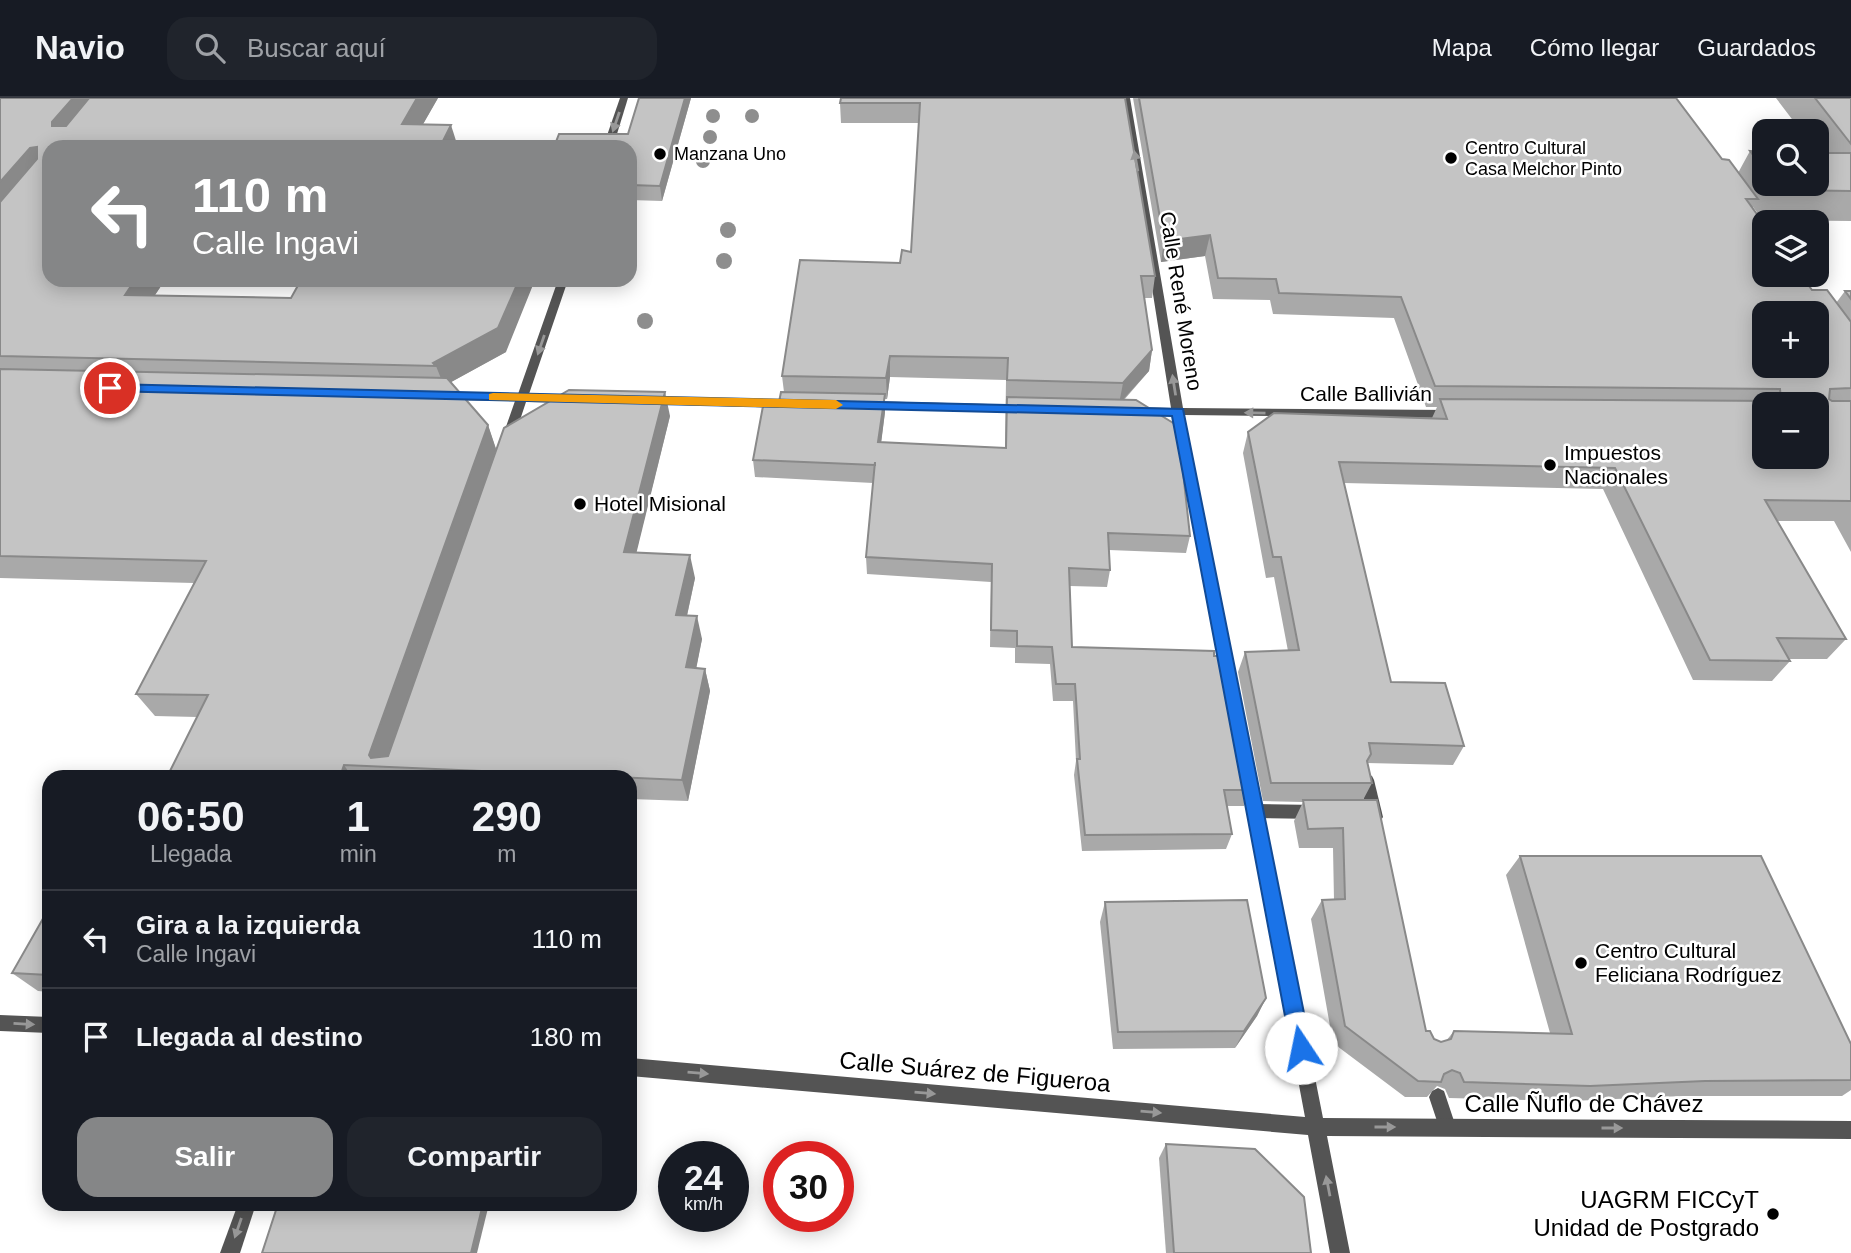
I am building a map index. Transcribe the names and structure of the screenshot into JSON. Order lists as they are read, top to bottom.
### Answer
{
  "streets": {
    "street": [
      "Calle René Moreno",
      "Calle Ballivián",
      "Calle Suárez de Figueroa",
      "Calle Ñuflo de Chávez"
    ]
  },
  "crossings": [
    ["Calle René Moreno", "Calle Ballivián"],
    ["Calle René Moreno", "Calle Suárez de Figueroa"],
    ["Calle René Moreno", "Calle Ñuflo de Chávez"],
    ["Calle Suárez de Figueroa", "Calle Ñuflo de Chávez"]
  ],
  "one_way": [
    "Calle René Moreno",
    "Calle Ballivián",
    "Calle Suárez de Figueroa",
    "Calle Ñuflo de Chávez"
  ],
  "places": [
    "Manzana Uno",
    "Centro Cultural Casa Melchor Pinto",
    "Impuestos Nacionales",
    "Hotel Misional",
    "Centro Cultural Feliciana Rodríguez",
    "UAGRM FICCyT Unidad de Postgrado"
  ],
  "page": {
    "header": "Navio",
    "search": "Buscar aquí",
    "nav": ["Mapa", "Cómo llegar", "Guardados"],
    "map_buttons": ["+", "−"],
    "turn": ["110 m", "Calle Ingavi"],
    "eta": [
      "06:50",
      "Llegada",
      "1",
      "min",
      "290",
      "m"
    ],
    "list": [
      {
        "name": "Gira a la izquierda",
        "note": "Calle Ingavi",
        "value": "110 m"
      },
      {
        "name": "Llegada al destino",
        "value": "180 m"
      }
    ],
    "buttons": ["Salir", "Compartir"],
    "speed": "24 km/h",
    "limit": "30"
  }
}
